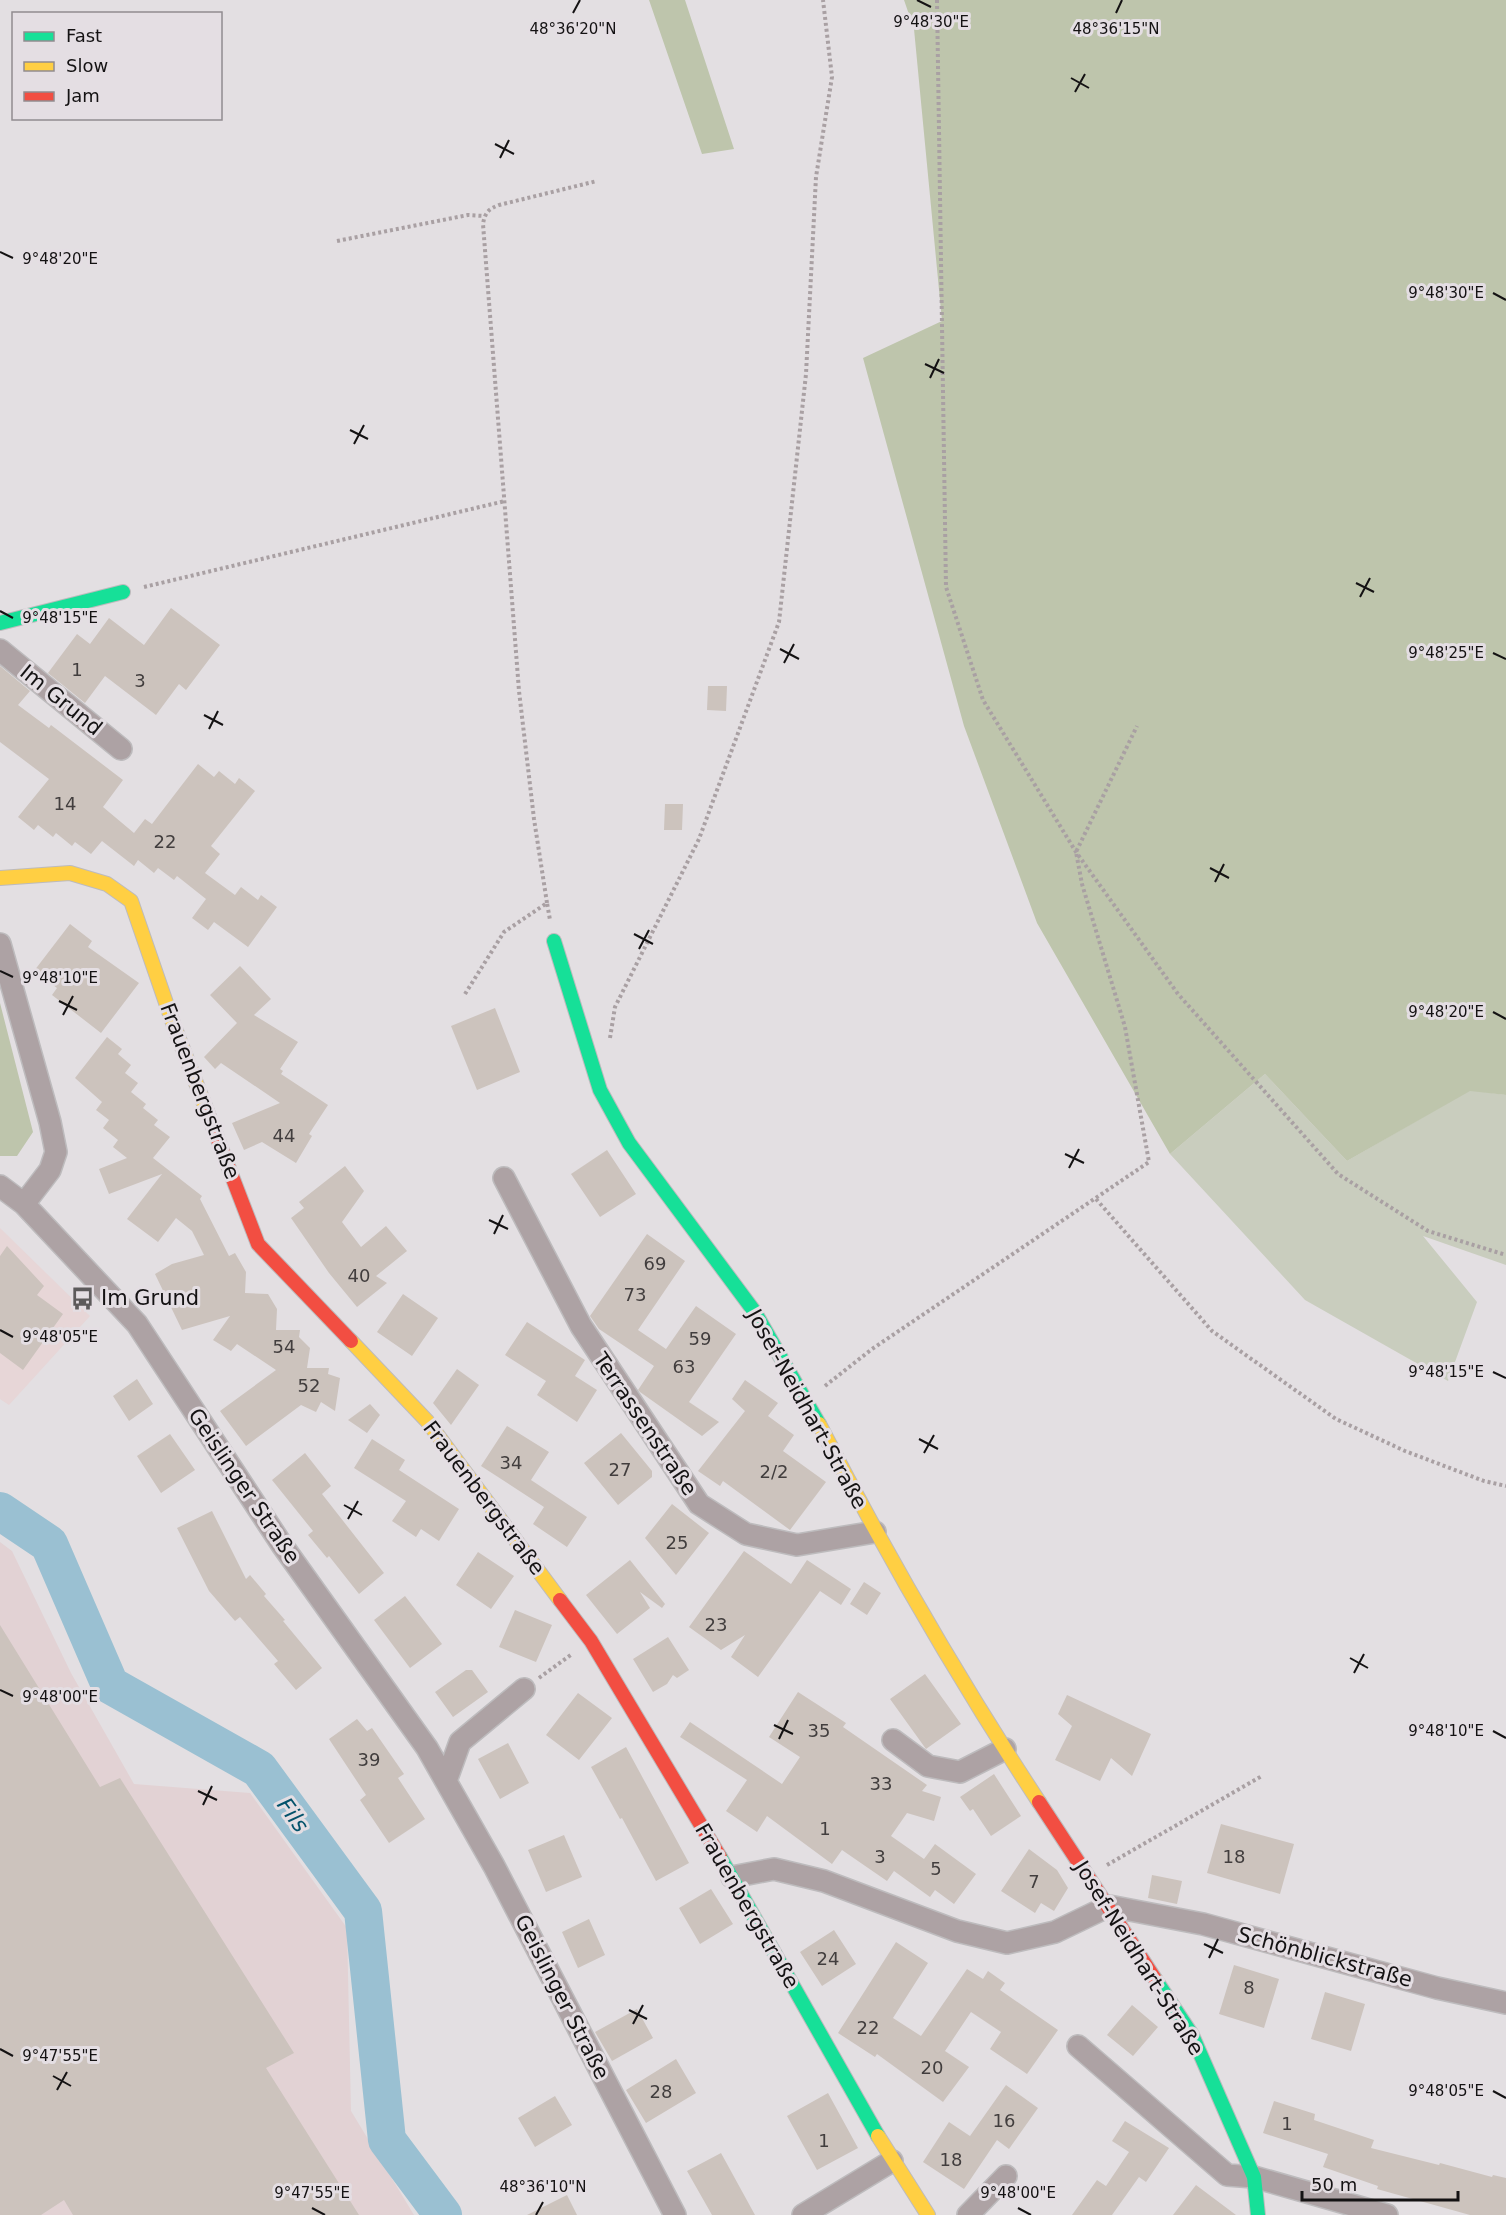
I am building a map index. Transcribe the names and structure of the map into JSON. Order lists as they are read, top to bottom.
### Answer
{
  "streets": {
    "street": [
      "Im Grund",
      "Frauenbergstraße",
      "Josef-Neidhart-Straße",
      "Terrassenstraße",
      "Geislinger Straße",
      "Schönblickstraße"
    ]
  },
  "crossings": [
    ["Josef-Neidhart-Straße", "Terrassenstraße"],
    ["Josef-Neidhart-Straße", "Schönblickstraße"]
  ],
  "water": ["Fils"],
  "places": {
    "bus stop": ["Im Grund"]
  },
  "house_numbers": [
    "1",
    "3",
    "14",
    "22",
    "44",
    "69",
    "40",
    "73",
    "59",
    "54",
    "63",
    "52",
    "34",
    "27",
    "2/2",
    "25",
    "23",
    "35",
    "39",
    "33",
    "1",
    "3",
    "18",
    "5",
    "7",
    "24",
    "8",
    "22",
    "20",
    "28",
    "16",
    "1",
    "1",
    "18"
  ],
  "legend": ["Fast", "Slow", "Jam"],
  "scale_bar": "50 m",
  "coordinates": [
    "9°48'30\"E",
    "48°36'20\"N",
    "48°36'15\"N",
    "9°48'20\"E",
    "9°48'15\"E",
    "9°48'25\"E",
    "9°48'10\"E",
    "9°48'05\"E",
    "9°48'00\"E",
    "9°47'55\"E",
    "48°36'10\"N"
  ]
}
